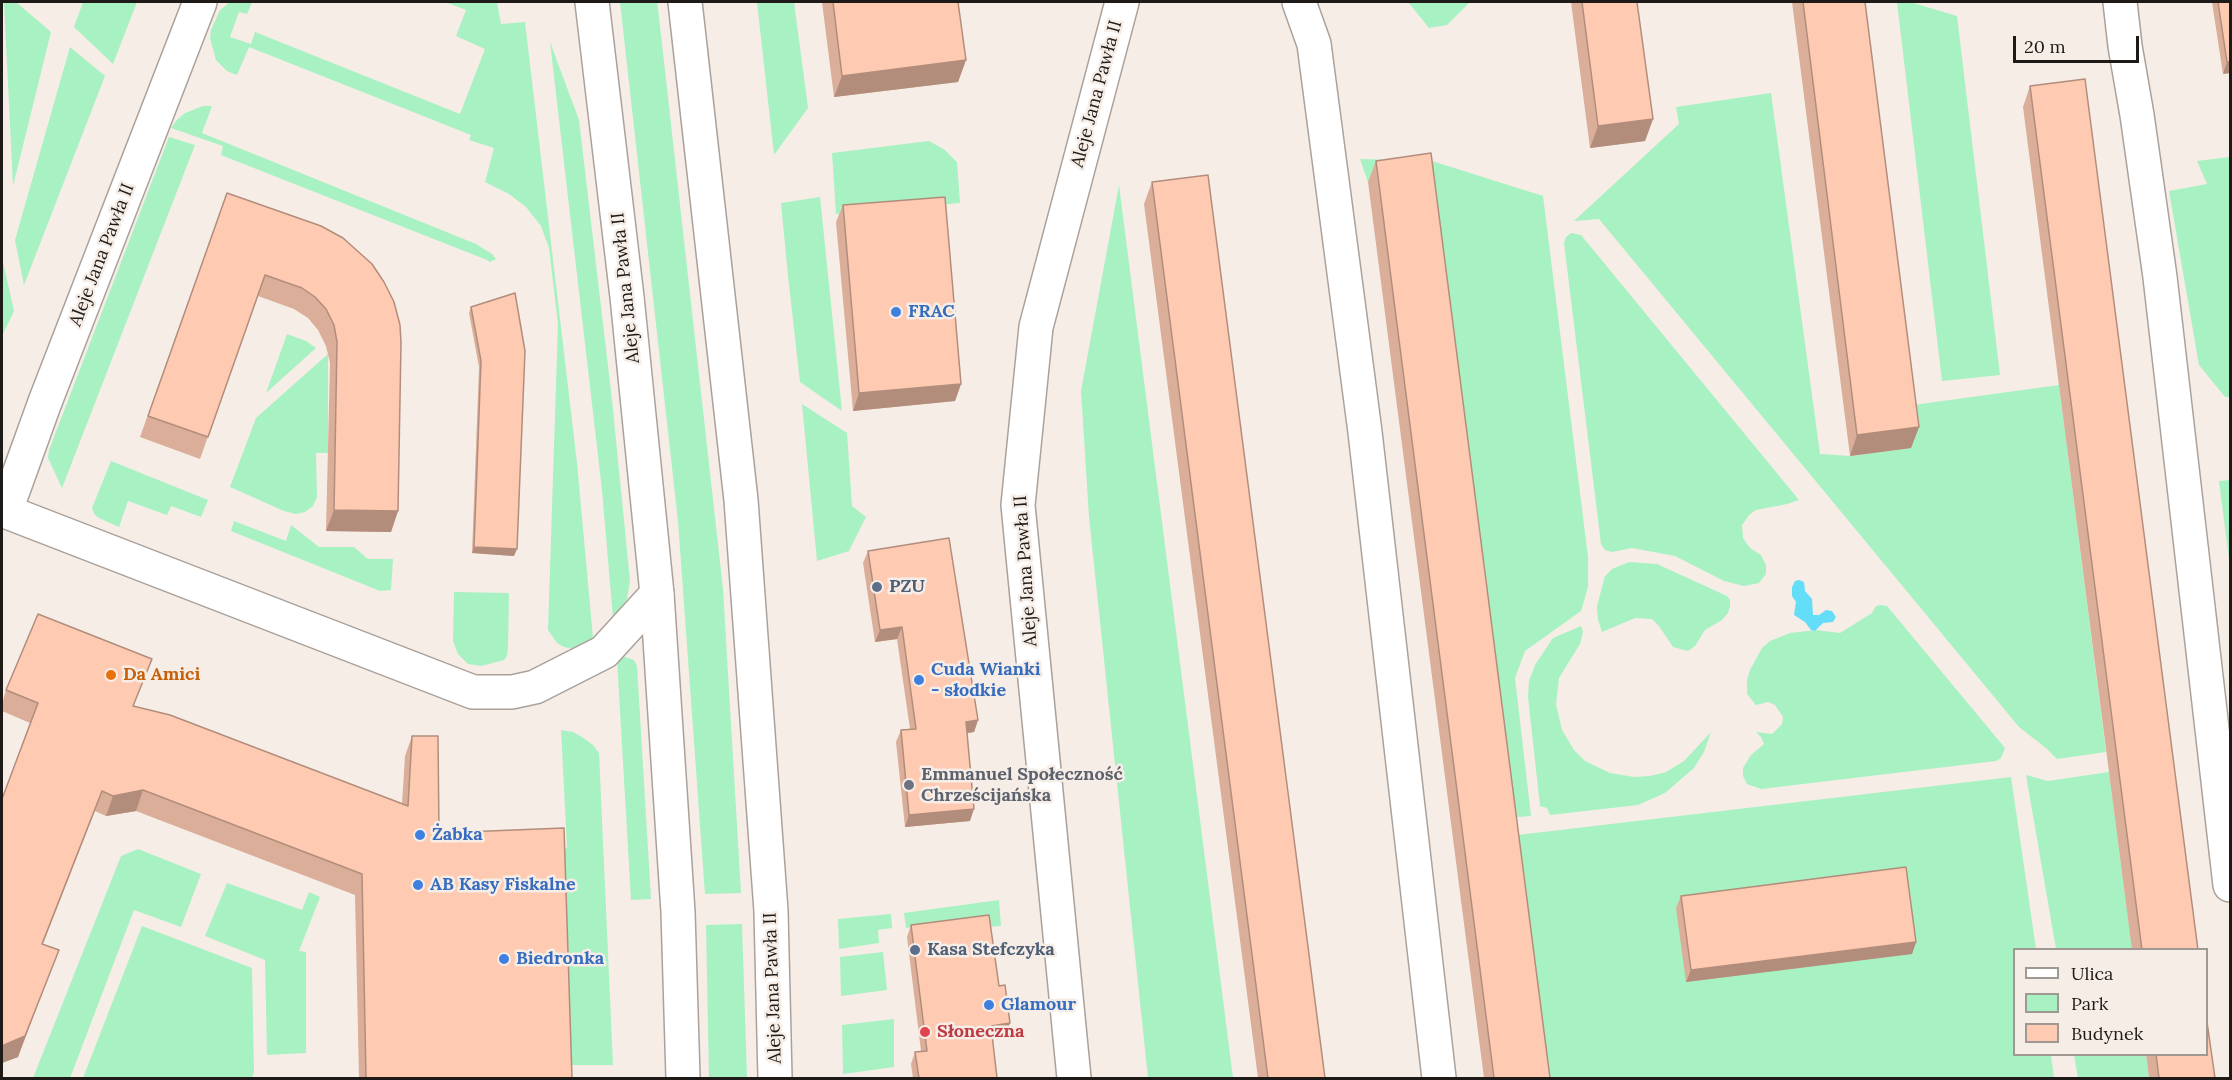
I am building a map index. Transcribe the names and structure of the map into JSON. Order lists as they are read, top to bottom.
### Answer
{
  "streets": {
    "street": ["Aleje Jana Pawła II"]
  },
  "places": [
    "FRAC",
    "PZU",
    "Da Amici",
    "Cuda Wianki - słodkie",
    "Emmanuel Społeczność Chrześcijańska",
    "Żabka",
    "AB Kasy Fiskalne",
    "Kasa Stefczyka",
    "Biedronka",
    "Glamour",
    "Słoneczna"
  ],
  "legend": ["Ulica", "Park", "Budynek"],
  "scale_bar": "20 m"
}
